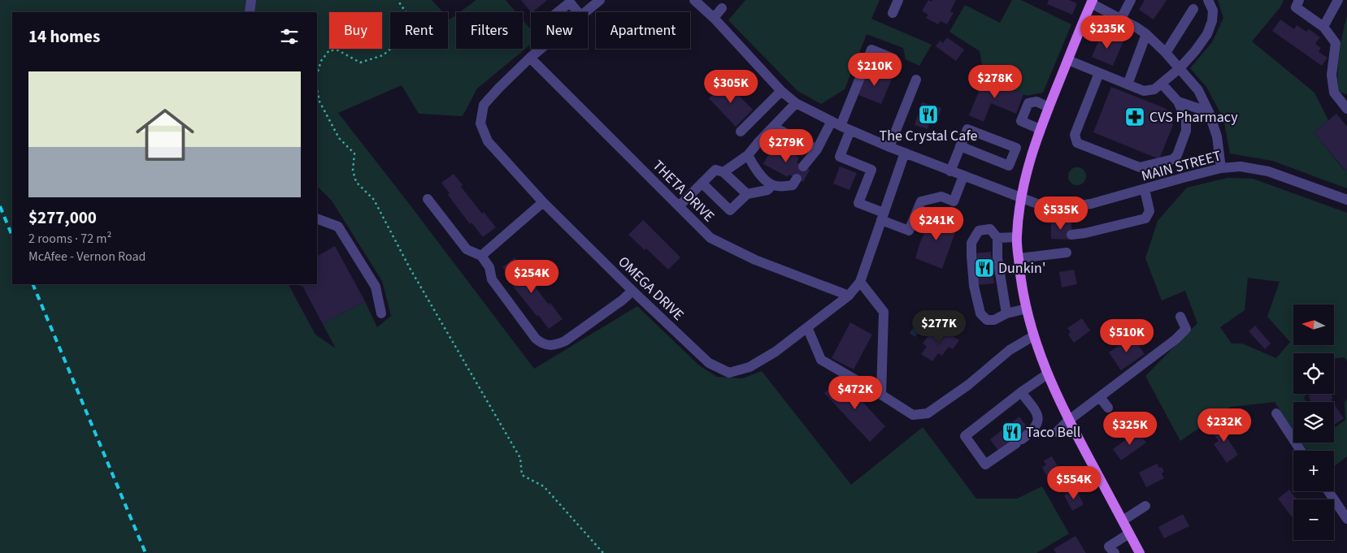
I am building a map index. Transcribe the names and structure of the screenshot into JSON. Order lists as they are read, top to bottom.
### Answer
{
  "streets": {
    "street": ["MAIN STREET", "THETA DRIVE", "OMEGA DRIVE"]
  },
  "crossings": [
    ["MAIN STREET", "OMEGA DRIVE"],
    ["THETA DRIVE", "OMEGA DRIVE"]
  ],
  "places": {
    "restaurant": ["The Crystal Cafe", "Dunkin'", "Taco Bell"],
    "pharmacy": ["CVS Pharmacy"]
  },
  "north": "left",
  "page": {
    "chip": [
      "Buy",
      "Rent",
      "Filters",
      "New",
      "Apartment"
    ],
    "heading": "14 homes",
    "price": [
      "$235K",
      "$210K",
      "$278K",
      "$305K",
      "$279K",
      "$535K",
      "$241K",
      "$254K",
      "$277K",
      "$510K",
      "$472K",
      "$232K",
      "$325K",
      "$554K"
    ],
    "list": [
      {
        "name": "$277,000",
        "note": "2 rooms · 72 m² · McAfee - Vernon Road"
      }
    ],
    "map_buttons": ["+", "−"]
  }
}
